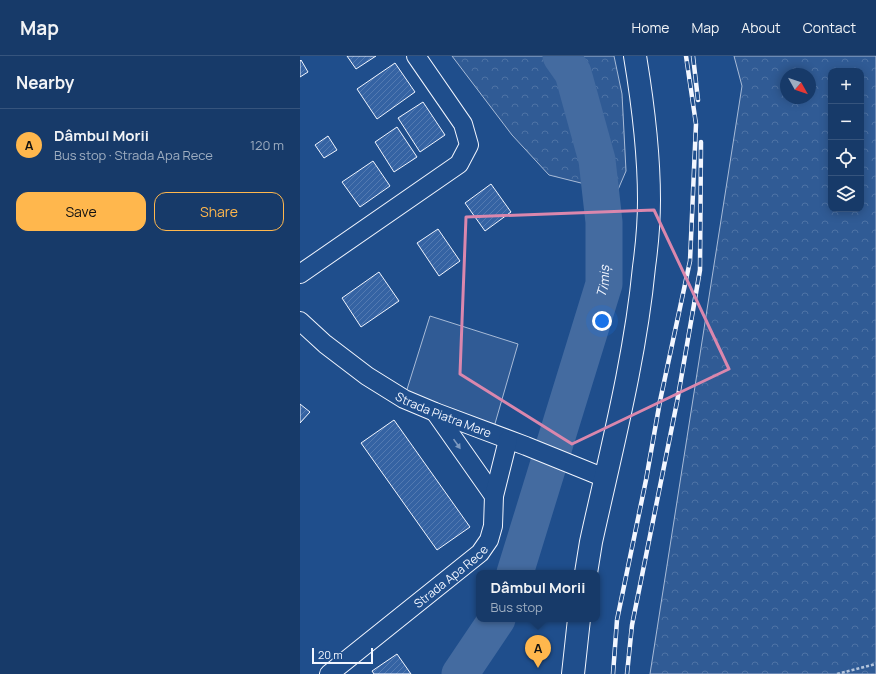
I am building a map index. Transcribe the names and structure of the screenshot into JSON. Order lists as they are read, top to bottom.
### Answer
{
  "streets": {
    "street": ["Strada Piatra Mare", "Strada Apa Rece"]
  },
  "crossings": [
    ["Strada Piatra Mare", "Strada Apa Rece"]
  ],
  "water": ["Timiș"],
  "scale_bar": "20 m",
  "north": "bottom right",
  "page": {
    "header": "Map",
    "nav": [
      "Home",
      "Map",
      "About",
      "Contact"
    ],
    "heading": "Nearby",
    "map_buttons": ["+", "−"],
    "list": [
      {
        "mark": "A",
        "name": "Dâmbul Morii",
        "note": "Bus stop · Strada Apa Rece",
        "value": "120 m"
      }
    ],
    "buttons": ["Save", "Share"],
    "popup": ["Dâmbul Morii", "Bus stop"],
    "pins": "A",
    "scale": "20 m"
  }
}
